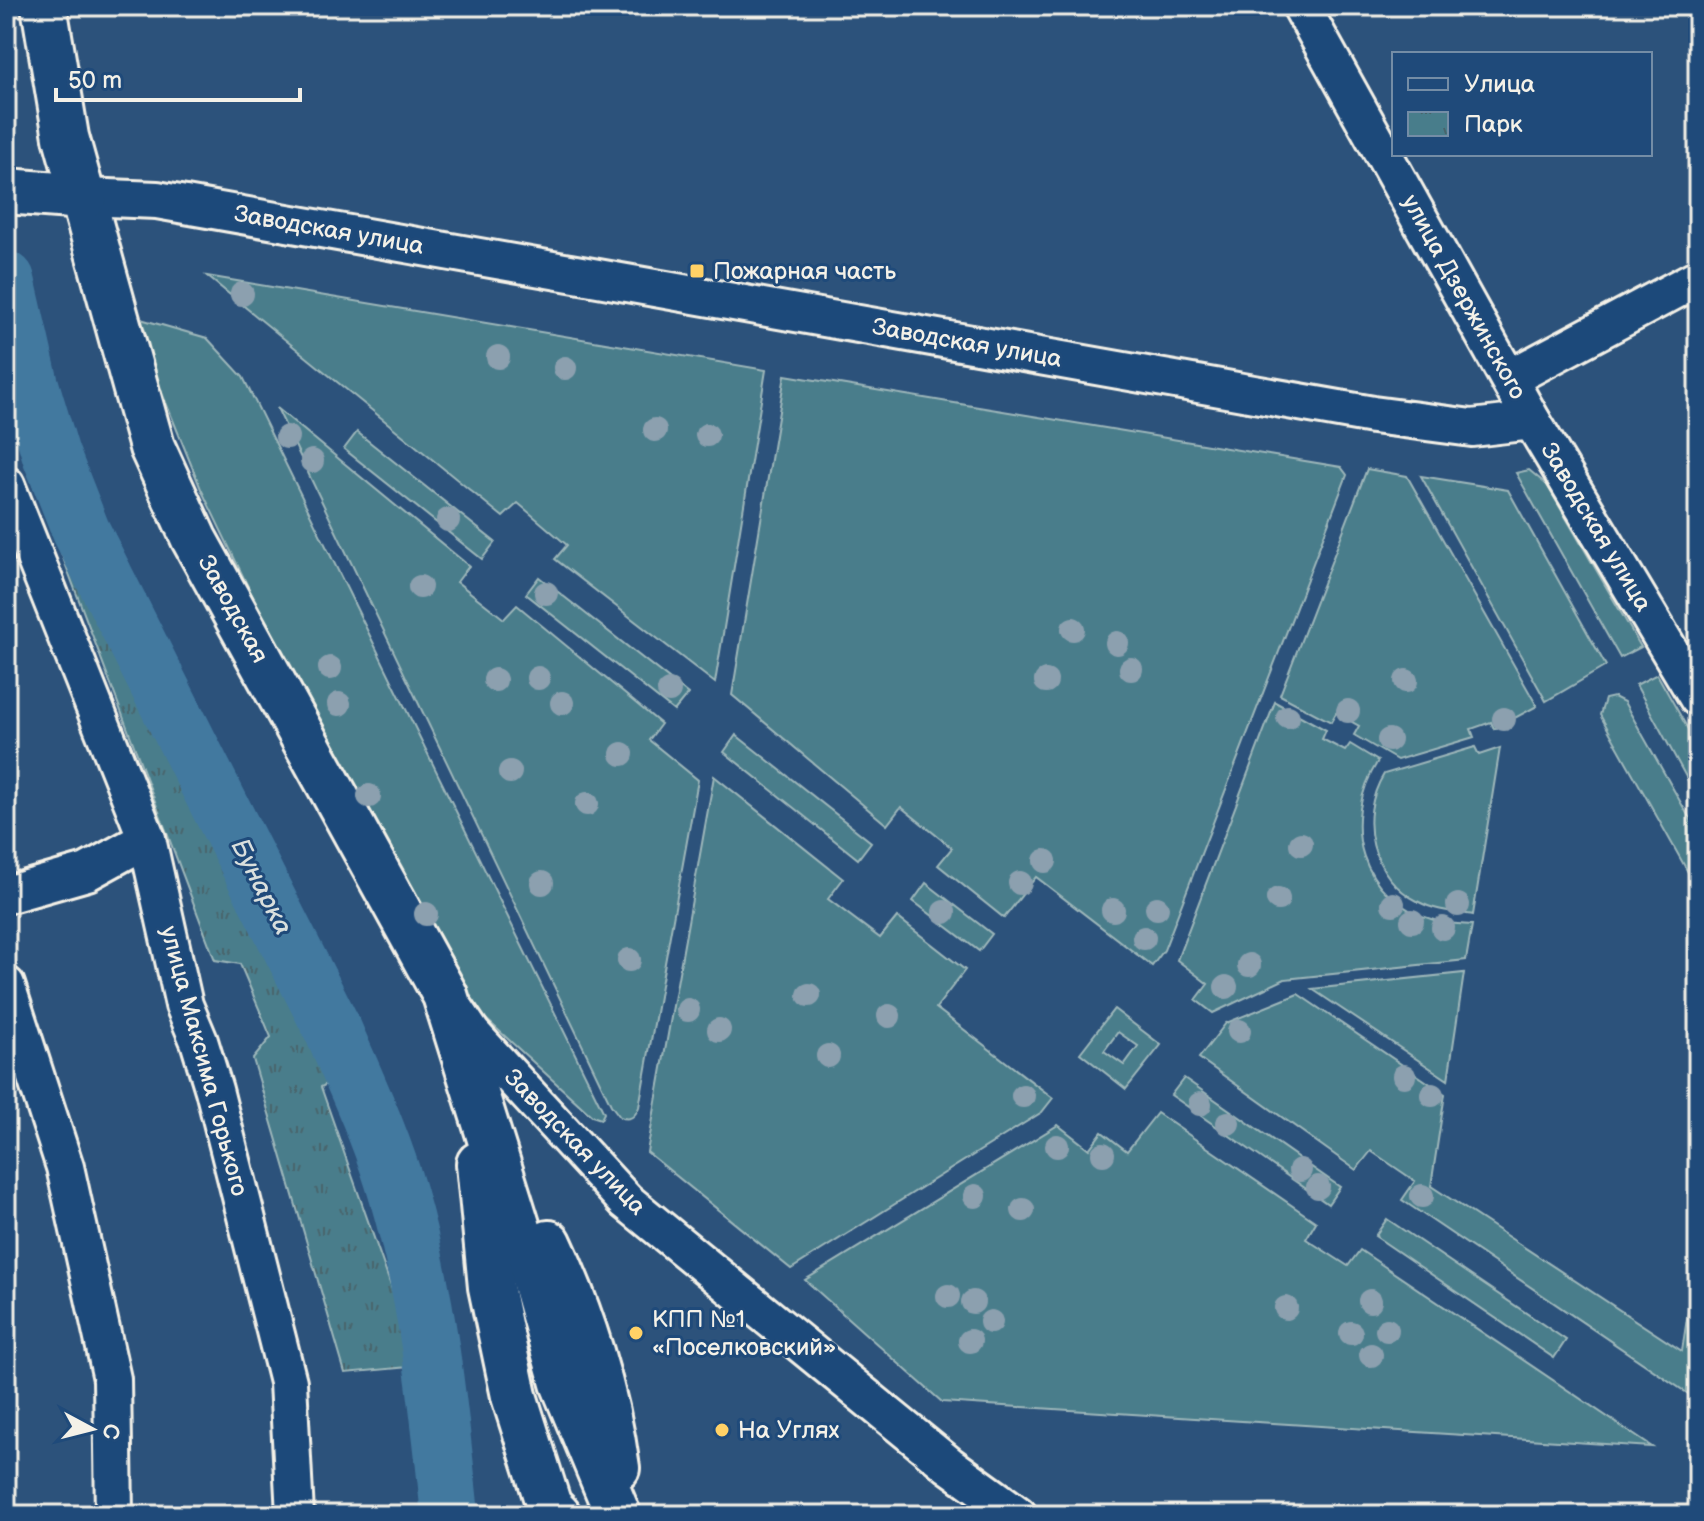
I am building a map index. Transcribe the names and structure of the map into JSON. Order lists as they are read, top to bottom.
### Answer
{
  "streets": {
    "main road": ["Заводская"],
    "street": ["Заводская улица", "улица Дзержинского", "улица Максима Горького"]
  },
  "crossings": [
    ["Заводская улица", "улица Дзержинского"],
    ["Заводская улица", "Заводская"]
  ],
  "water": ["Бунарка"],
  "places": {
    "transit": ["Пожарная часть"],
    "other": ["КПП №1 «Поселковский»", "На Углях"]
  },
  "legend": ["Улица", "Парк"],
  "scale_bar": "50 m",
  "north": "right"
}
